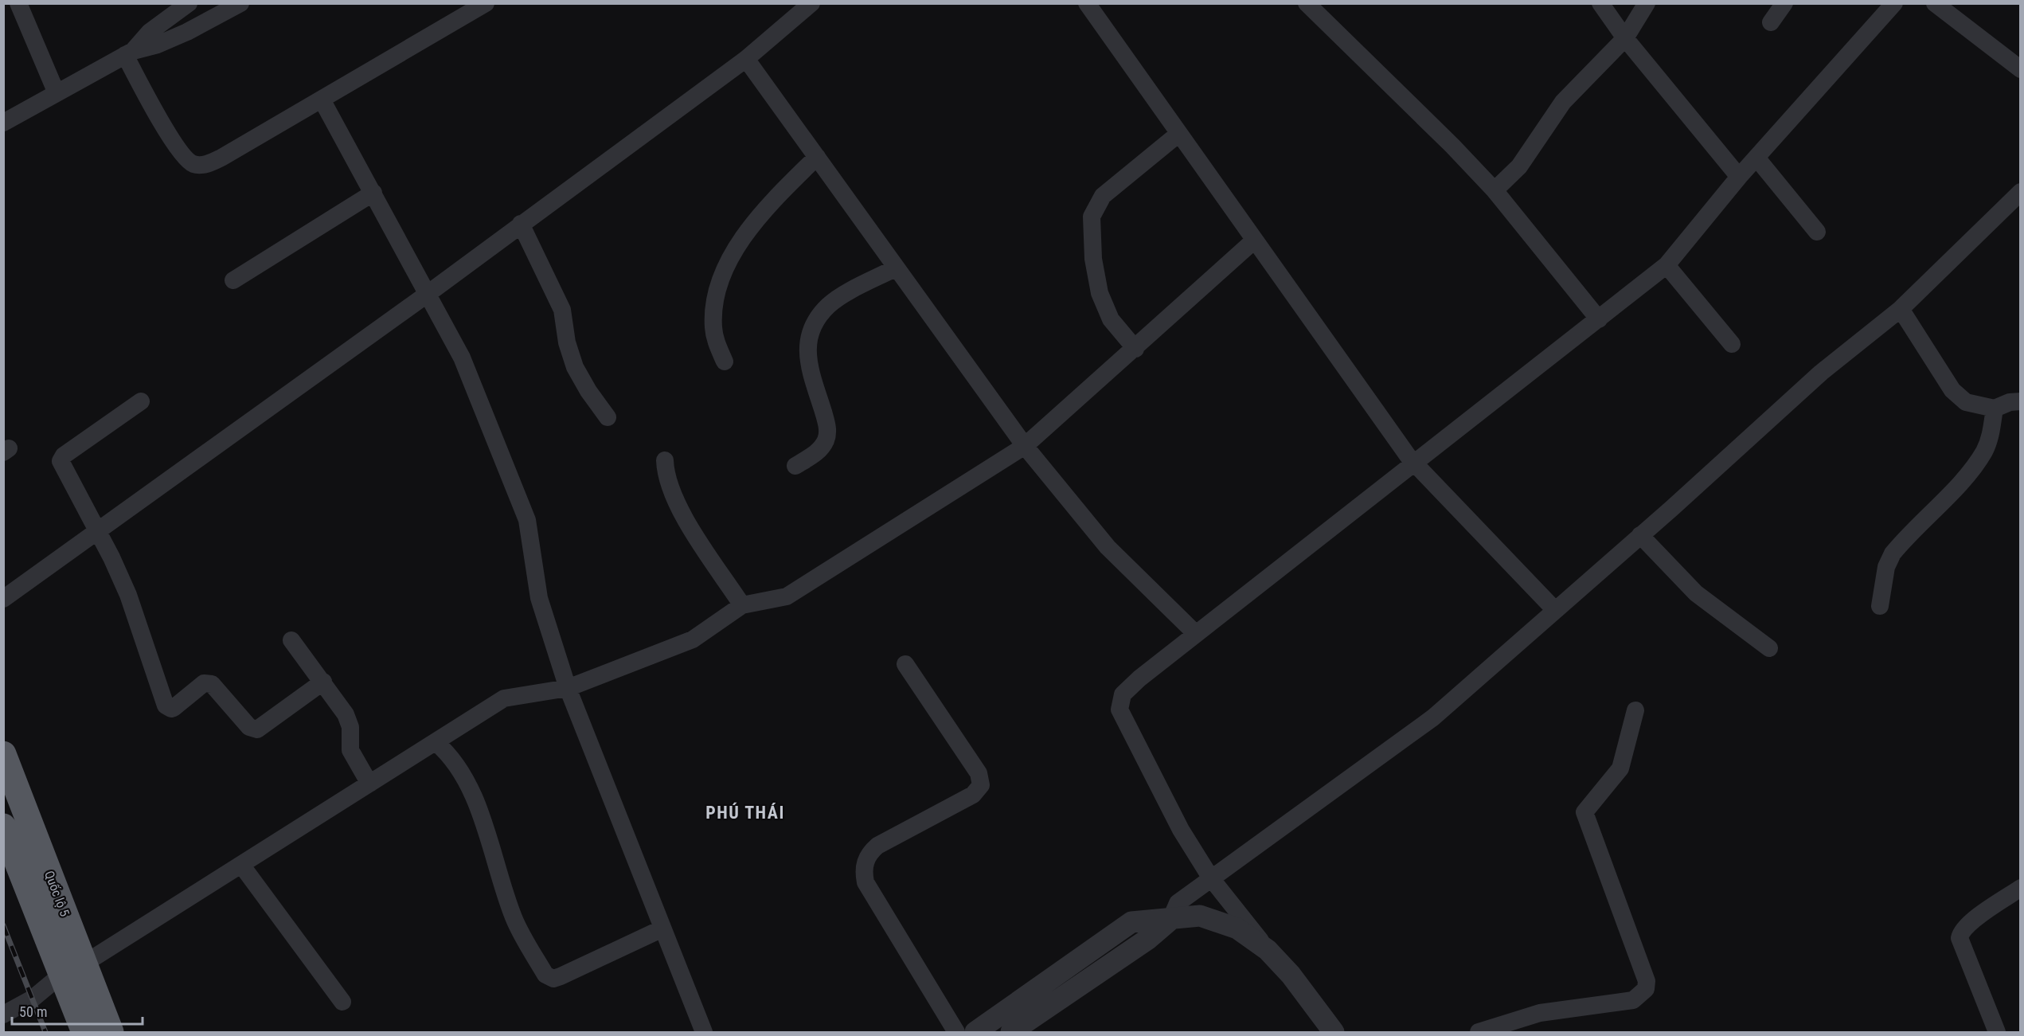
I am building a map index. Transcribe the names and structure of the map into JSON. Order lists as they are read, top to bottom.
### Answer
{
  "streets": {
    "highway": ["Quốc lộ 5"]
  },
  "districts": ["PHÚ THÁI"],
  "scale_bar": "50 m"
}
